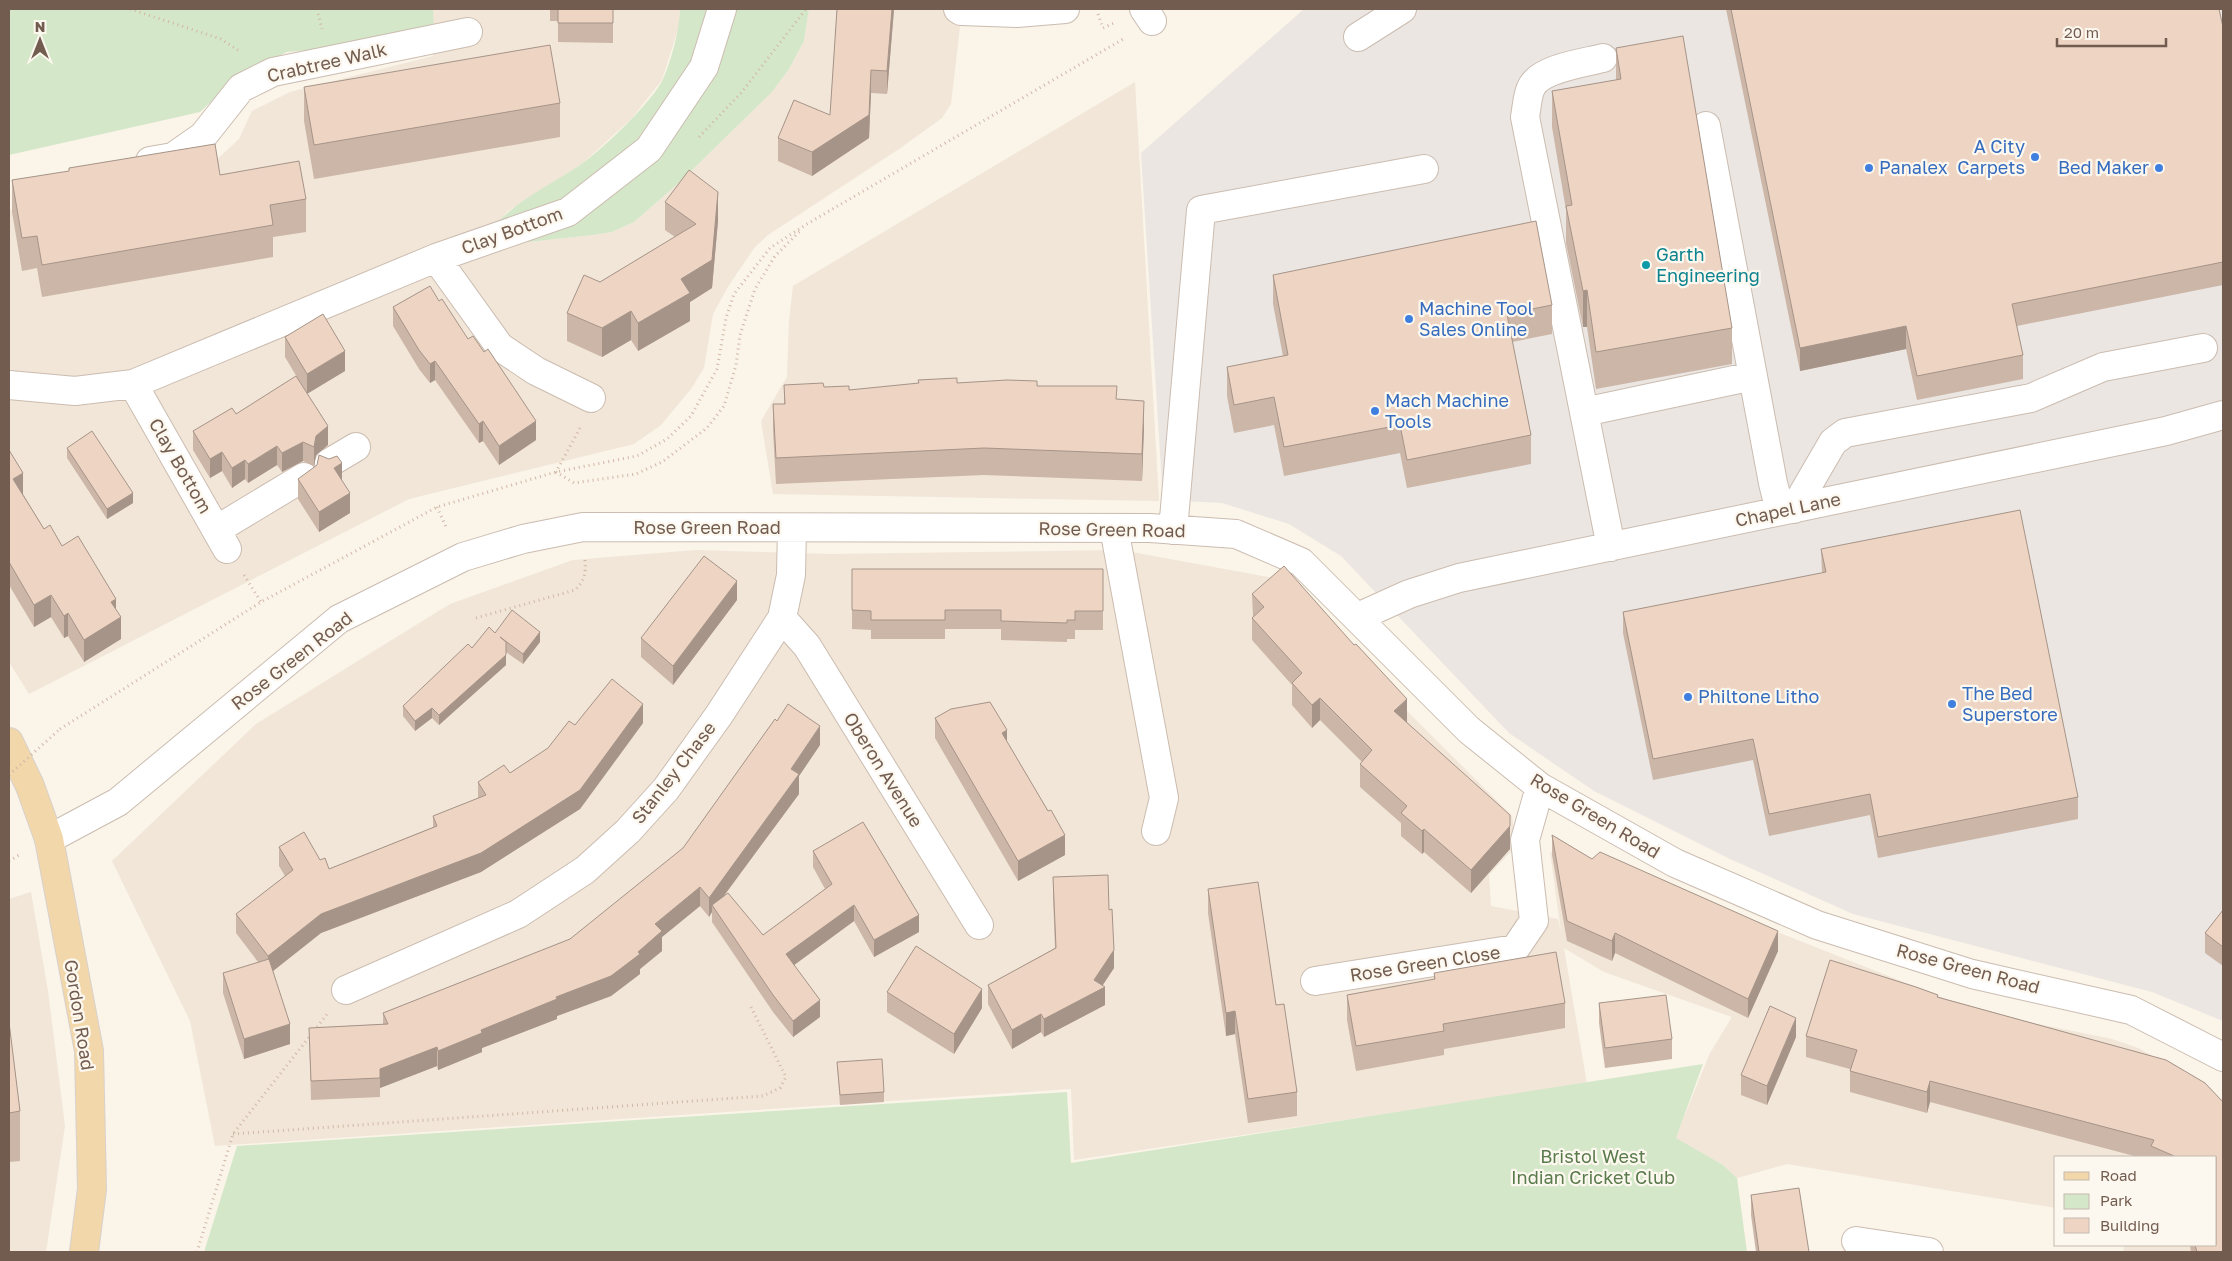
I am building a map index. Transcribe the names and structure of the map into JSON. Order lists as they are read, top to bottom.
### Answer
{
  "streets": {
    "main road": ["Gordon Road"],
    "street": [
      "Crabtree Walk",
      "Clay Bottom",
      "Chapel Lane",
      "Rose Green Road",
      "Oberon Avenue",
      "Stanley Chase",
      "Rose Green Close"
    ]
  },
  "crossings": [
    ["Chapel Lane", "Rose Green Road"],
    ["Rose Green Road", "Stanley Chase"],
    ["Rose Green Road", "Rose Green Close"],
    ["Rose Green Road", "Gordon Road"],
    ["Oberon Avenue", "Stanley Chase"]
  ],
  "parks": ["Bristol West Indian Cricket Club"],
  "places": [
    "A City Carpets",
    "Panalex",
    "Bed Maker",
    "Garth Engineering",
    "Machine Tool Sales Online",
    "Mach Machine Tools",
    "Philtone Litho",
    "The Bed Superstore"
  ],
  "legend": ["Road", "Park", "Building"],
  "scale_bar": "20 m",
  "north": "top"
}
